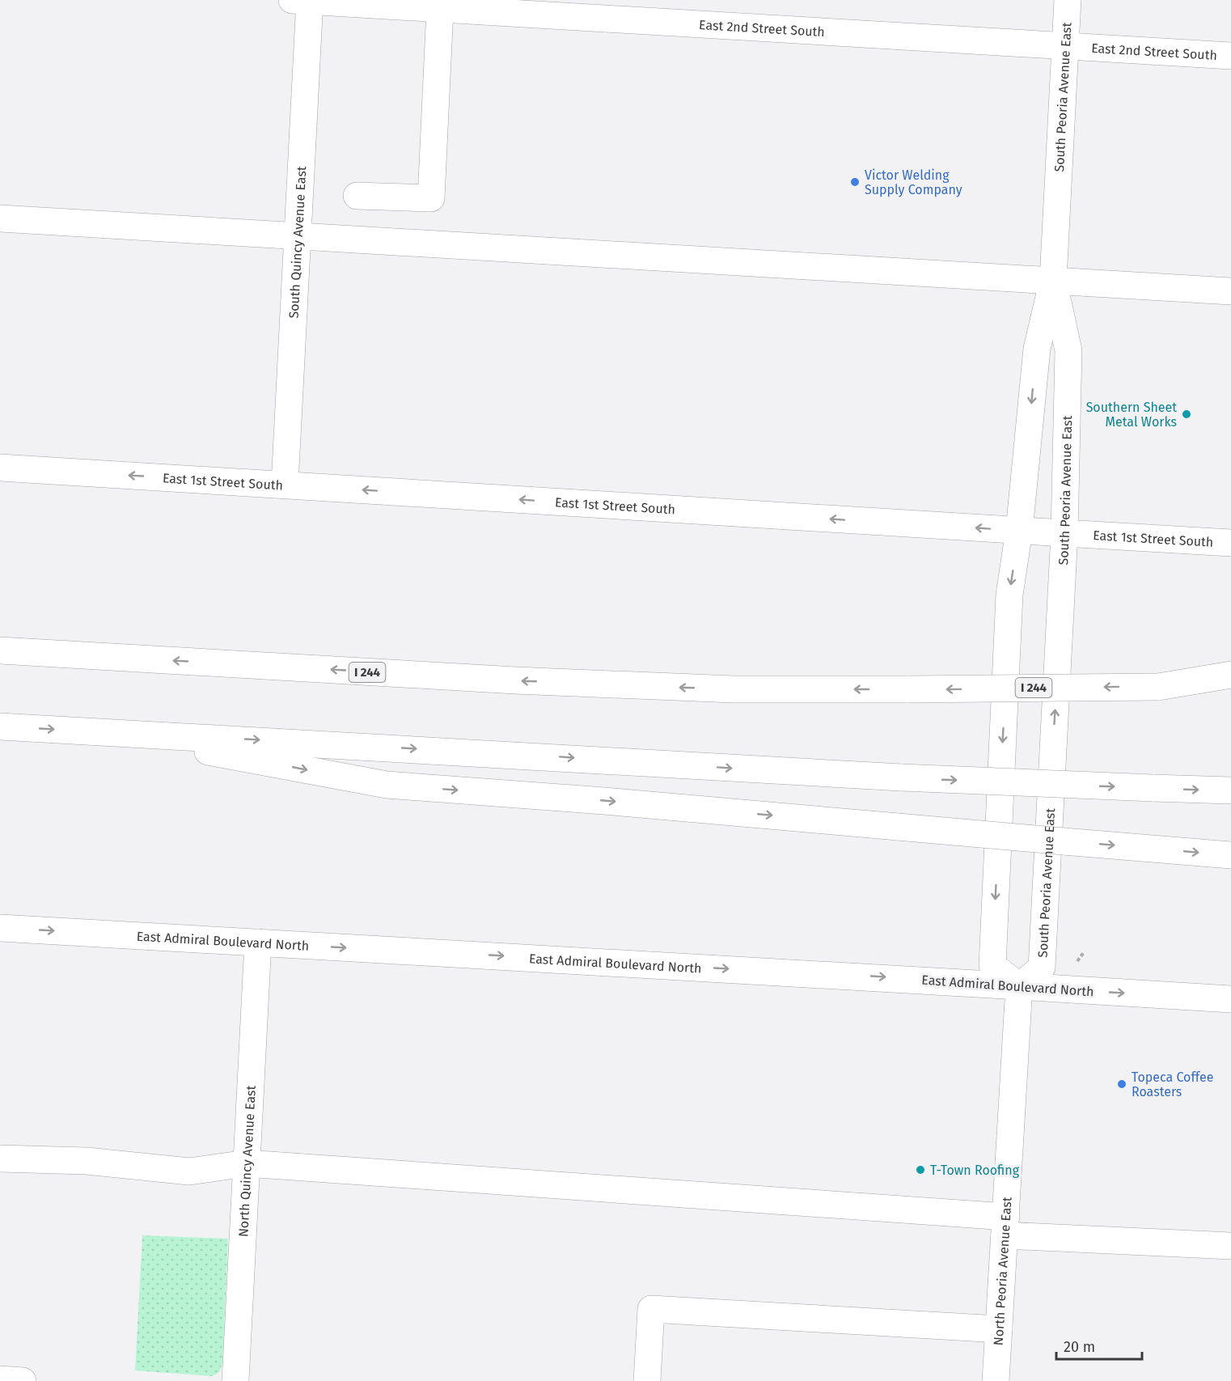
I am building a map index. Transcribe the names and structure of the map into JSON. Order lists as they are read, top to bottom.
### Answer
{
  "streets": {
    "main road": [
      "East 2nd Street South",
      "South Peoria Avenue East",
      "South Quincy Avenue East",
      "East 1st Street South",
      "I 244",
      "East Admiral Boulevard North",
      "North Quincy Avenue East",
      "North Peoria Avenue East"
    ]
  },
  "crossings": [
    ["East 2nd Street South", "South Peoria Avenue East"],
    ["East 2nd Street South", "South Quincy Avenue East"],
    ["South Peoria Avenue East", "East 1st Street South"],
    ["South Peoria Avenue East", "East Admiral Boulevard North"],
    ["South Peoria Avenue East", "North Peoria Avenue East"],
    ["South Quincy Avenue East", "East 1st Street South"],
    ["East Admiral Boulevard North", "North Quincy Avenue East"],
    ["East Admiral Boulevard North", "North Peoria Avenue East"]
  ],
  "places": [
    "Victor Welding Supply Company",
    "Southern Sheet Metal Works",
    "Topeca Coffee Roasters",
    "T-Town Roofing"
  ],
  "scale_bar": "20 m"
}
